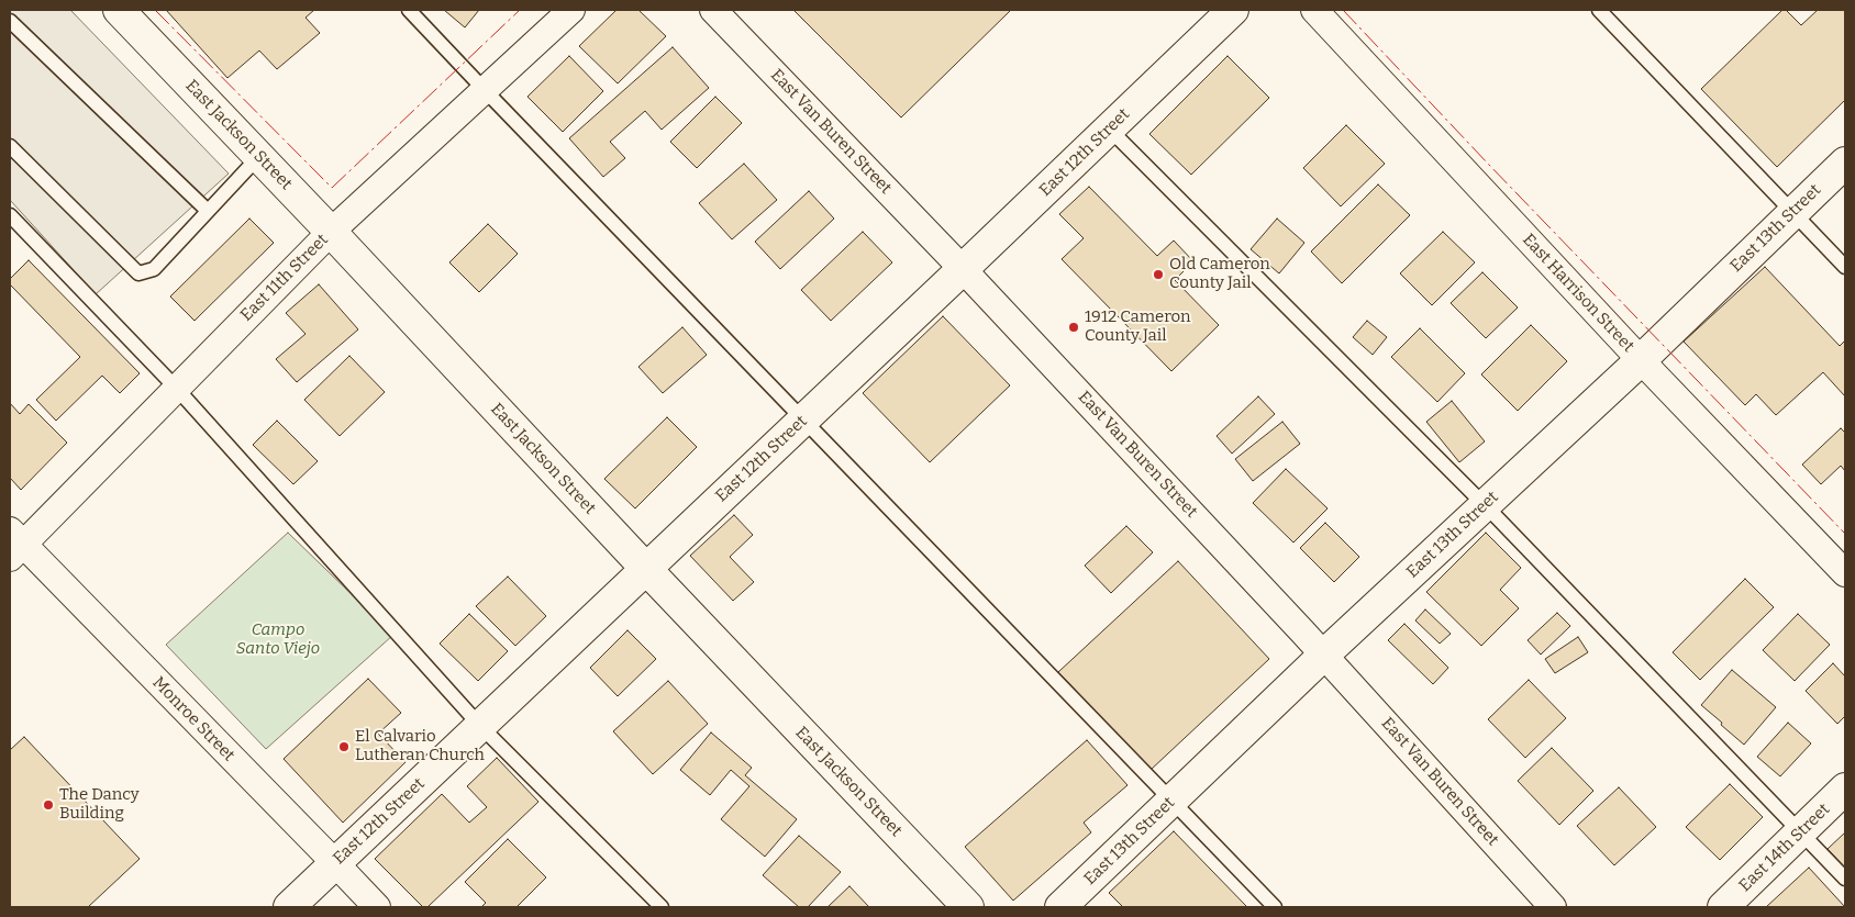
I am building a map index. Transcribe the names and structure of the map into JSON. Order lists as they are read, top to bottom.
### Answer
{
  "streets": {
    "main road": [
      "East Jackson Street",
      "East 12th Street",
      "East 13th Street",
      "East 14th Street"
    ],
    "street": [
      "East Van Buren Street",
      "East 11th Street",
      "East Harrison Street",
      "Monroe Street"
    ]
  },
  "crossings": [
    ["East Van Buren Street", "East 12th Street"],
    ["East Van Buren Street", "East 13th Street"],
    ["East Jackson Street", "East 12th Street"],
    ["East Jackson Street", "East 11th Street"],
    ["East 12th Street", "Monroe Street"],
    ["East 13th Street", "East Harrison Street"],
    ["East 11th Street", "Monroe Street"]
  ],
  "parks": ["Campo Santo Viejo"],
  "places": [
    "Old Cameron County Jail",
    "1912 Cameron County Jail",
    "El Calvario Lutheran Church",
    "The Dancy Building"
  ]
}
